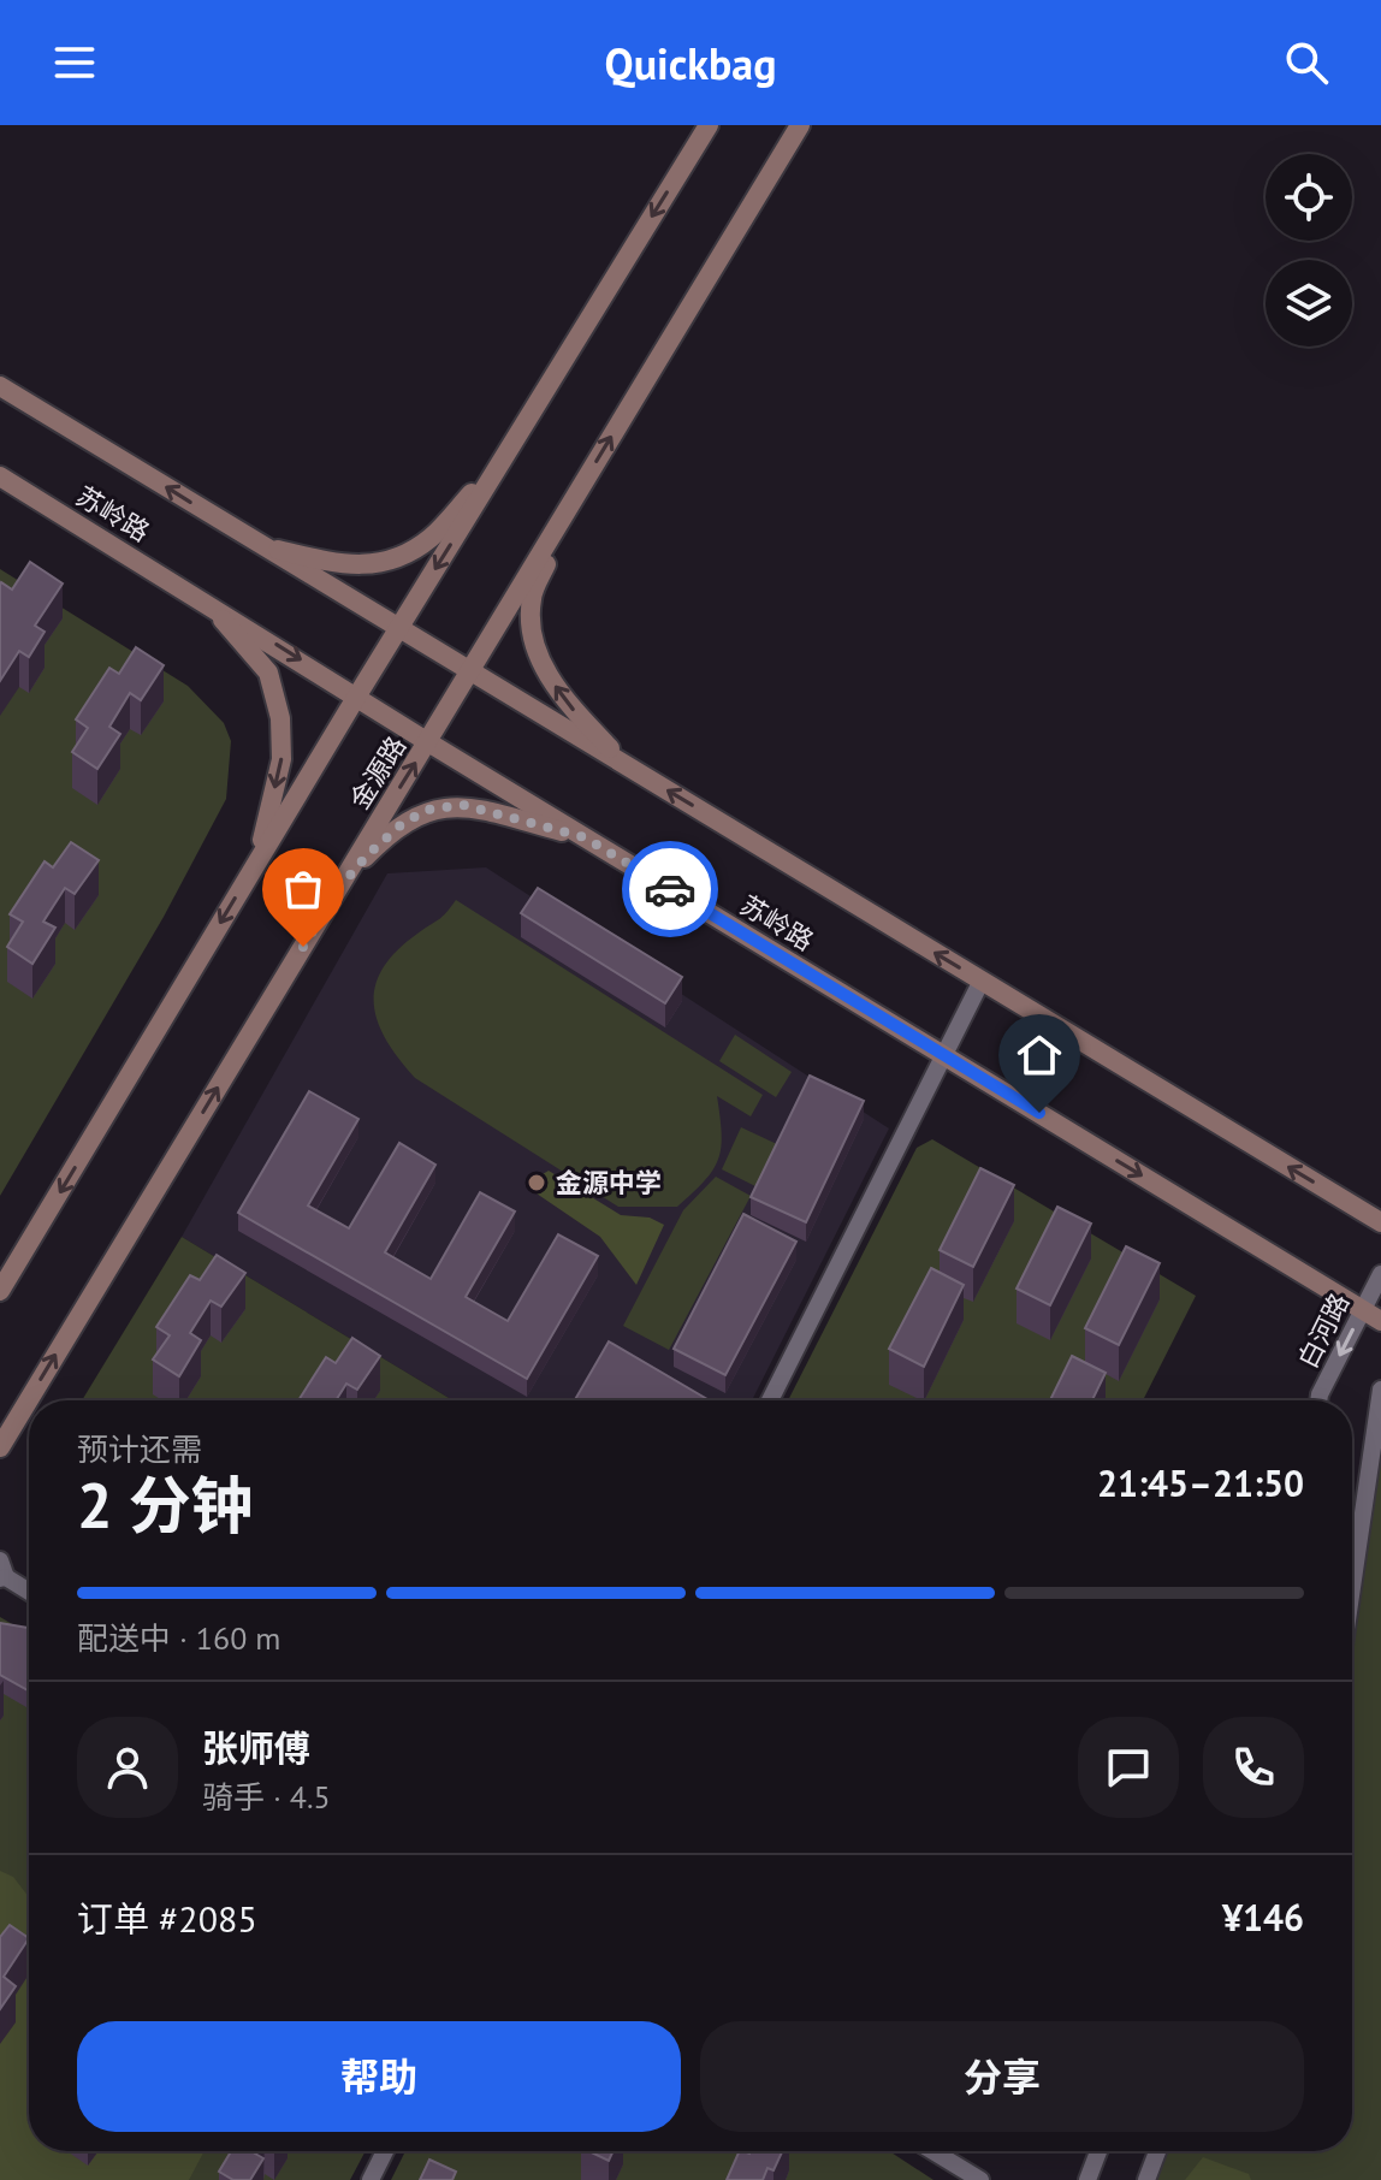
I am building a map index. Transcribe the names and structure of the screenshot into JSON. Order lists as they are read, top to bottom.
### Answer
{
  "streets": {
    "main road": ["苏岭路", "金源路"],
    "street": ["白河路"]
  },
  "crossings": [
    ["苏岭路", "金源路"],
    ["苏岭路", "白河路"]
  ],
  "one_way": ["白河路"],
  "places": ["金源中学"],
  "page": {
    "header": "Quickbag",
    "heading": ["2 分钟", "预计还需", "21:45–21:50"],
    "panel": [
      "张师傅",
      "骑手 · 4.5",
      "订单 #2085",
      "¥146"
    ],
    "bar": "配送中 · 160 m",
    "buttons": ["帮助", "分享"]
  }
}
